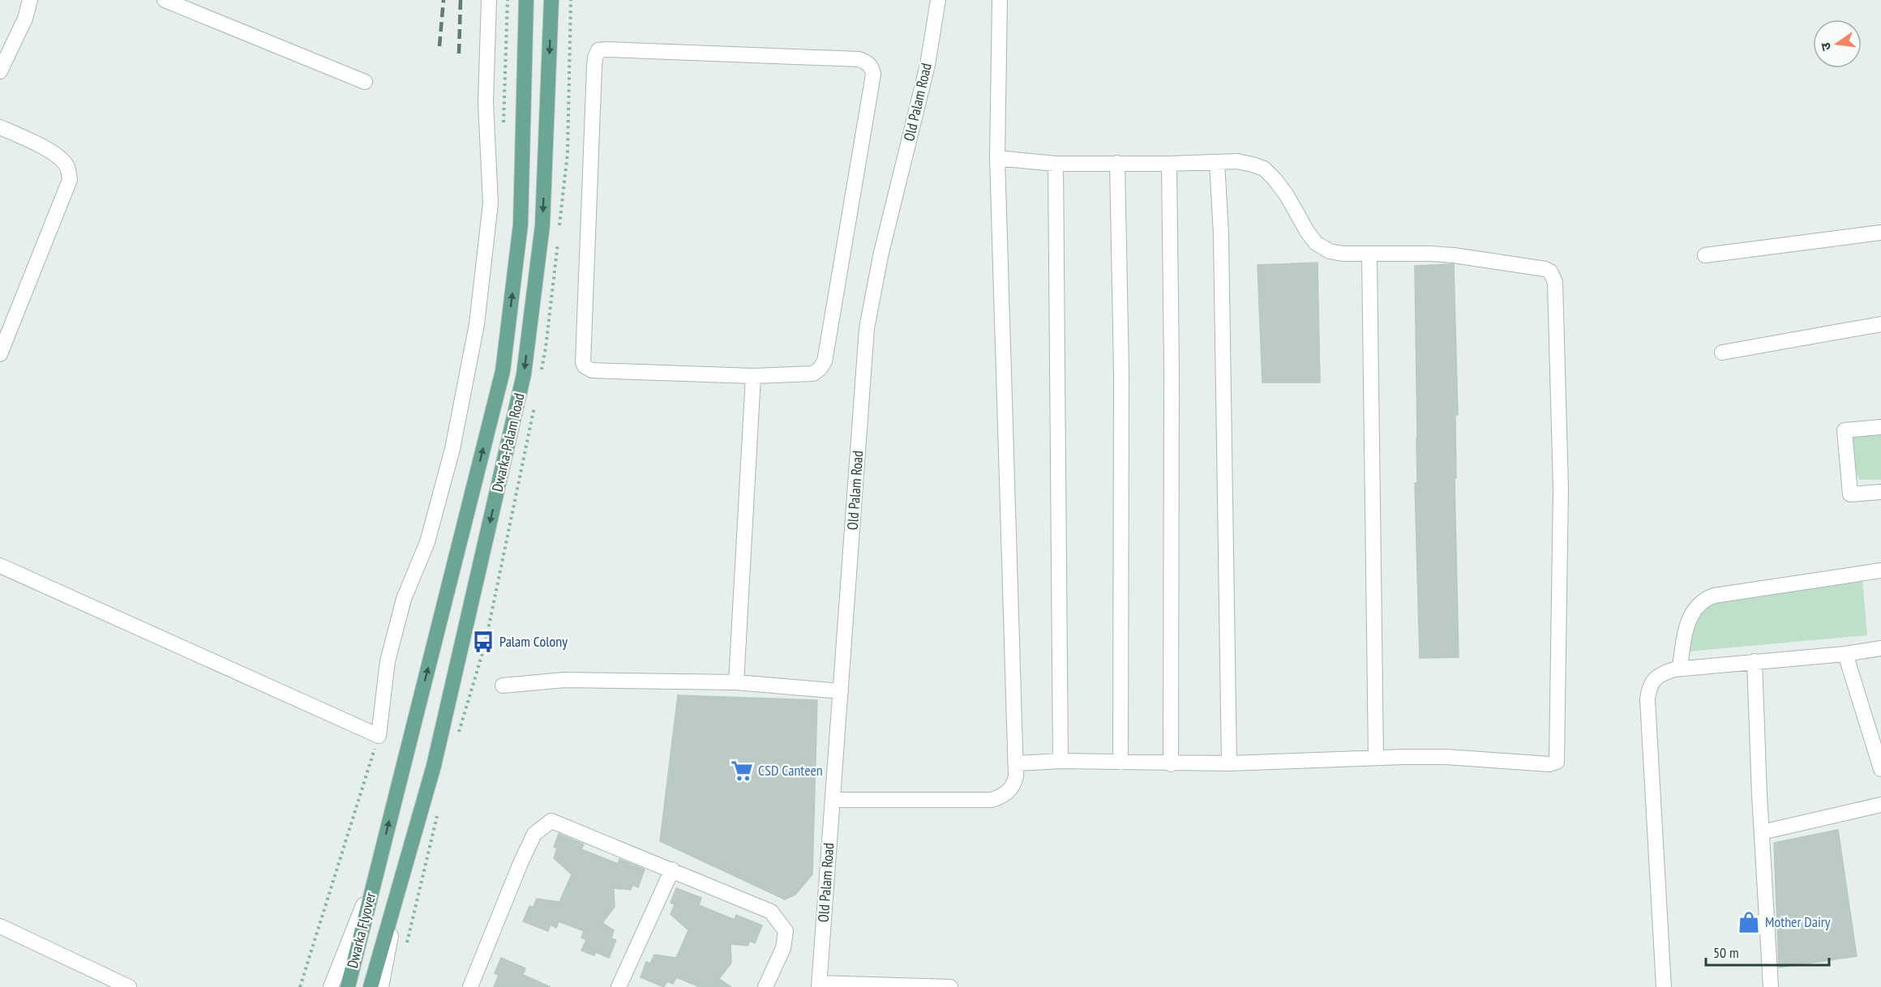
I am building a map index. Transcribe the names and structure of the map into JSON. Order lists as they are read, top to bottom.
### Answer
{
  "streets": {
    "main road": ["Dwarka-Palam Road", "Dwarka Flyover"],
    "street": ["Old Palam Road"]
  },
  "crossings": [
    ["Dwarka-Palam Road", "Dwarka Flyover"]
  ],
  "places": {
    "bus stop": ["Palam Colony"],
    "supermarket": ["CSD Canteen"],
    "shop": ["Mother Dairy"]
  },
  "scale_bar": "50 m",
  "north": "left"
}
